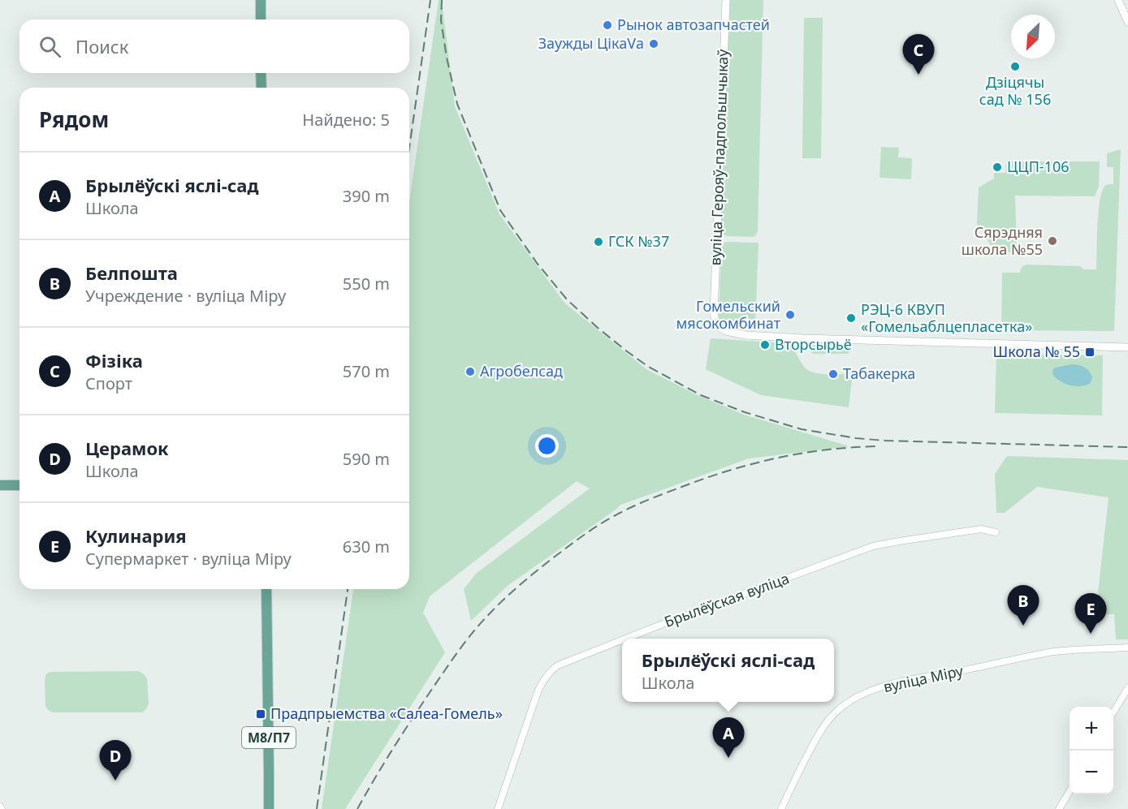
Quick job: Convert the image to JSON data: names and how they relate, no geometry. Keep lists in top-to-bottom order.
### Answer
{
  "streets": {
    "main road": ["М8/П7"],
    "street": ["вуліца Герояў-падпольшчыкаў", "Брылёўская вуліца", "вуліца Міру"]
  },
  "places": {
    "other": [
      "Рынок автозапчастей",
      "Заужды ЦікаVа",
      "Дзіцячы сад № 156",
      "ЦЦП-106",
      "Сярэдняя школа №55",
      "ГСК №37",
      "Гомельский мясокомбинат",
      "РЭЦ-6 КВУП «Гомельаблцепласетка»",
      "Вторсырьё",
      "Агробелсад",
      "Табакерка"
    ],
    "transit": ["Школа № 55", "Прадпрыемства «Салеа-Гомель»"]
  },
  "north": "bottom left",
  "page": {
    "search": "Поиск",
    "pins": [
      "C",
      "B",
      "E",
      "A",
      "D"
    ],
    "heading": ["Рядом", "Найдено: 5"],
    "list": [
      {
        "mark": "A",
        "name": "Брылёўскі яслі-сад",
        "note": "Школа",
        "value": "390 m"
      },
      {
        "mark": "B",
        "name": "Белпошта",
        "note": "Учреждение · вуліца Міру",
        "value": "550 m"
      },
      {
        "mark": "C",
        "name": "Фізіка",
        "note": "Спорт",
        "value": "570 m"
      },
      {
        "mark": "D",
        "name": "Церамок",
        "note": "Школа",
        "value": "590 m"
      },
      {
        "mark": "E",
        "name": "Кулинария",
        "note": "Супермаркет · вуліца Міру",
        "value": "630 m"
      }
    ],
    "popup": ["Брылёўскі яслі-сад", "Школа"],
    "map_buttons": ["+", "−"]
  }
}
